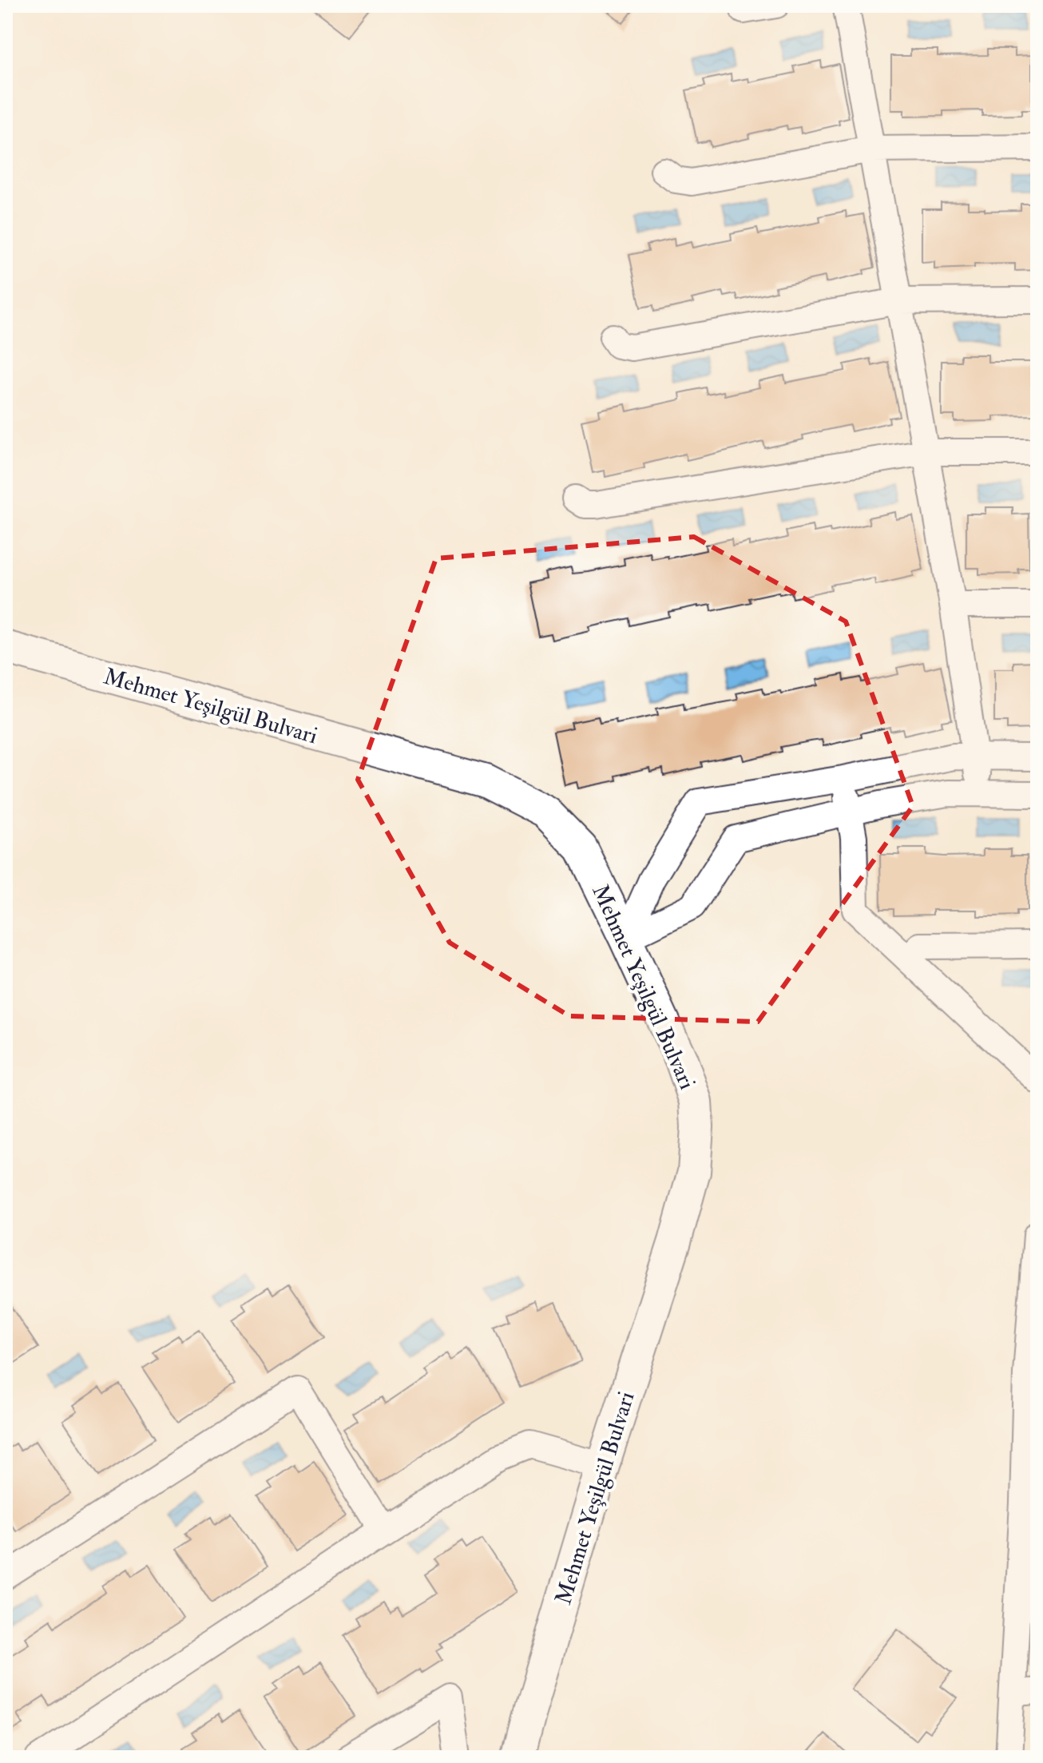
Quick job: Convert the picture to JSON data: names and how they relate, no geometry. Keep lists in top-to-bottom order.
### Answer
{
  "streets": {
    "main road": ["Mehmet Yeşilgül Bulvari"]
  }
}
